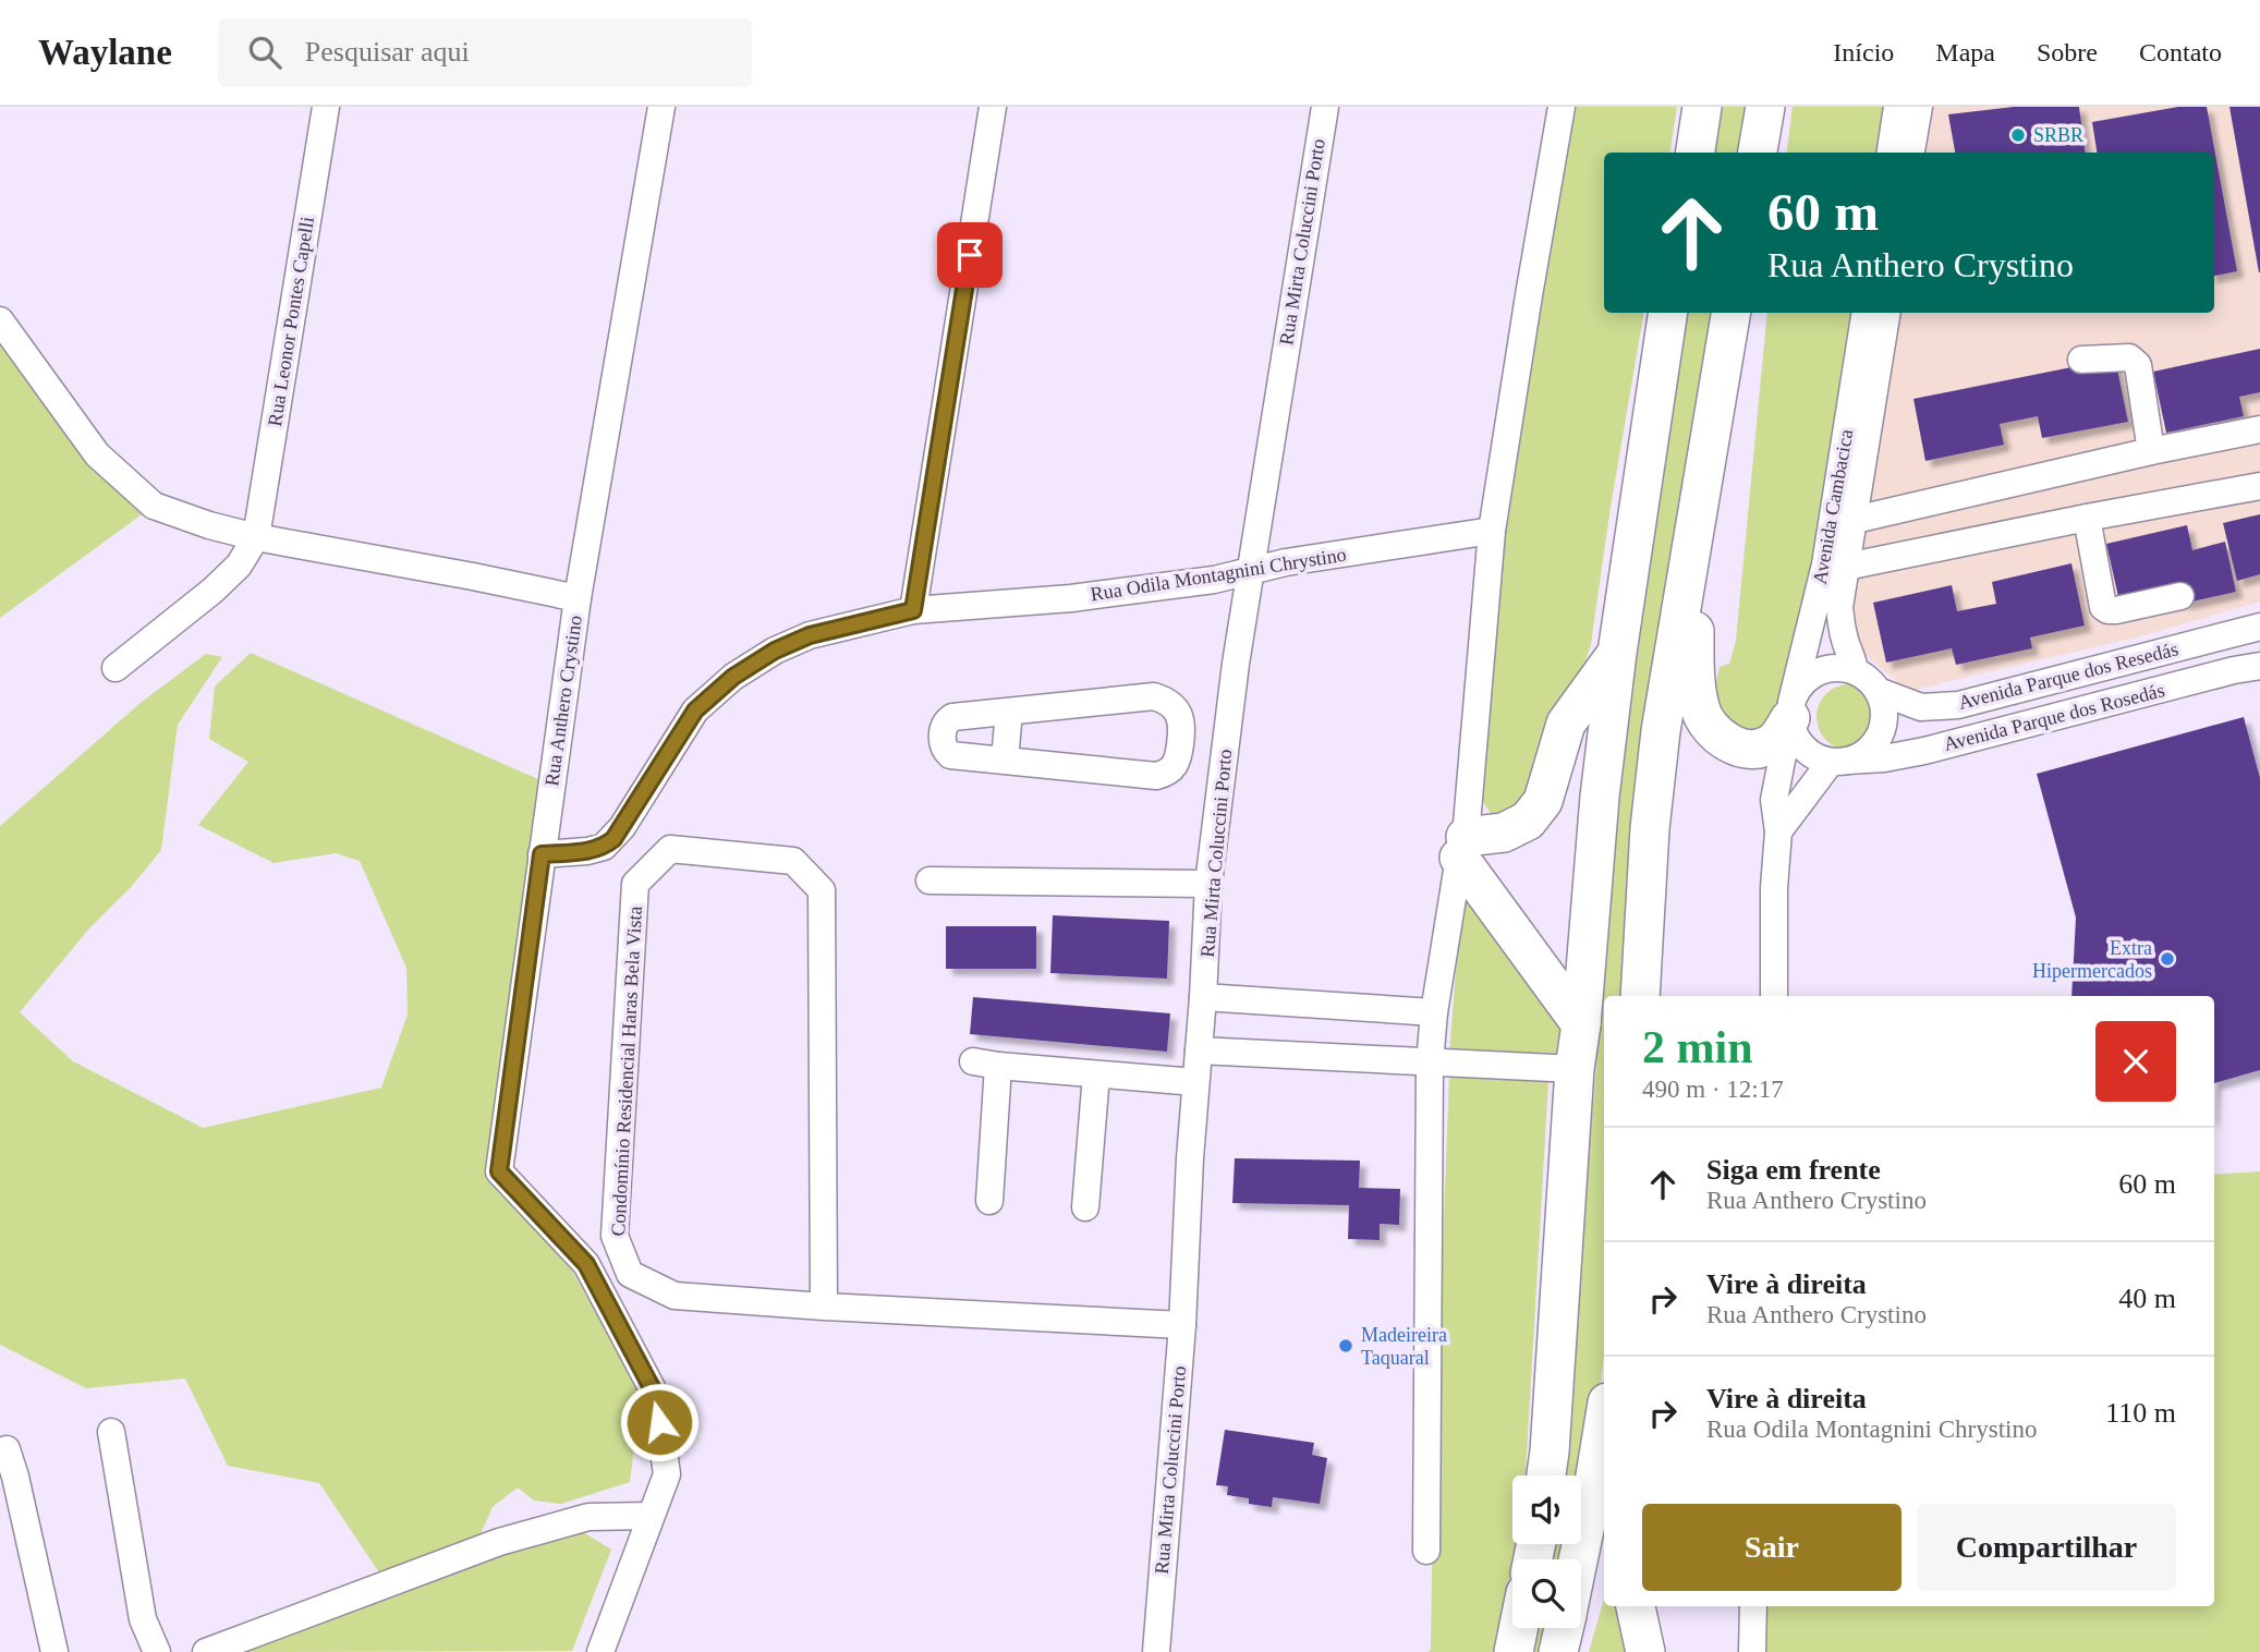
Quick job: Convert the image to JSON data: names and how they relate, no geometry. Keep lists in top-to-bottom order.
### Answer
{
  "streets": {
    "street": [
      "Rua Mirta Coluccini Porto",
      "Rua Leonor Pontes Capelli",
      "Avenida Cambacica",
      "Rua Odila Montagnini Chrystino",
      "Avenida Parque dos Resedás",
      "Rua Anthero Crystino",
      "Avenida Parque dos Rosedás",
      "Condomínio Residencial Haras Bela Vista"
    ]
  },
  "crossings": [
    ["Rua Mirta Coluccini Porto", "Rua Odila Montagnini Chrystino"],
    ["Rua Mirta Coluccini Porto", "Condomínio Residencial Haras Bela Vista"],
    ["Avenida Cambacica", "Avenida Parque dos Resedás"],
    ["Avenida Cambacica", "Avenida Parque dos Rosedás"],
    ["Rua Odila Montagnini Chrystino", "Rua Anthero Crystino"],
    ["Avenida Parque dos Resedás", "Avenida Parque dos Rosedás"]
  ],
  "places": ["SRBR", "Extra Hipermercados", "Madeireira Taquaral"],
  "page": {
    "header": "Waylane",
    "search": "Pesquisar aqui",
    "nav": [
      "Início",
      "Mapa",
      "Sobre",
      "Contato"
    ],
    "turn": ["60 m", "Rua Anthero Crystino"],
    "heading": ["2 min", "490 m · 12:17"],
    "list": [
      {
        "name": "Siga em frente",
        "note": "Rua Anthero Crystino",
        "value": "60 m"
      },
      {
        "name": "Vire à direita",
        "note": "Rua Anthero Crystino",
        "value": "40 m"
      },
      {
        "name": "Vire à direita",
        "note": "Rua Odila Montagnini Chrystino",
        "value": "110 m"
      }
    ],
    "buttons": ["Sair", "Compartilhar"]
  }
}
